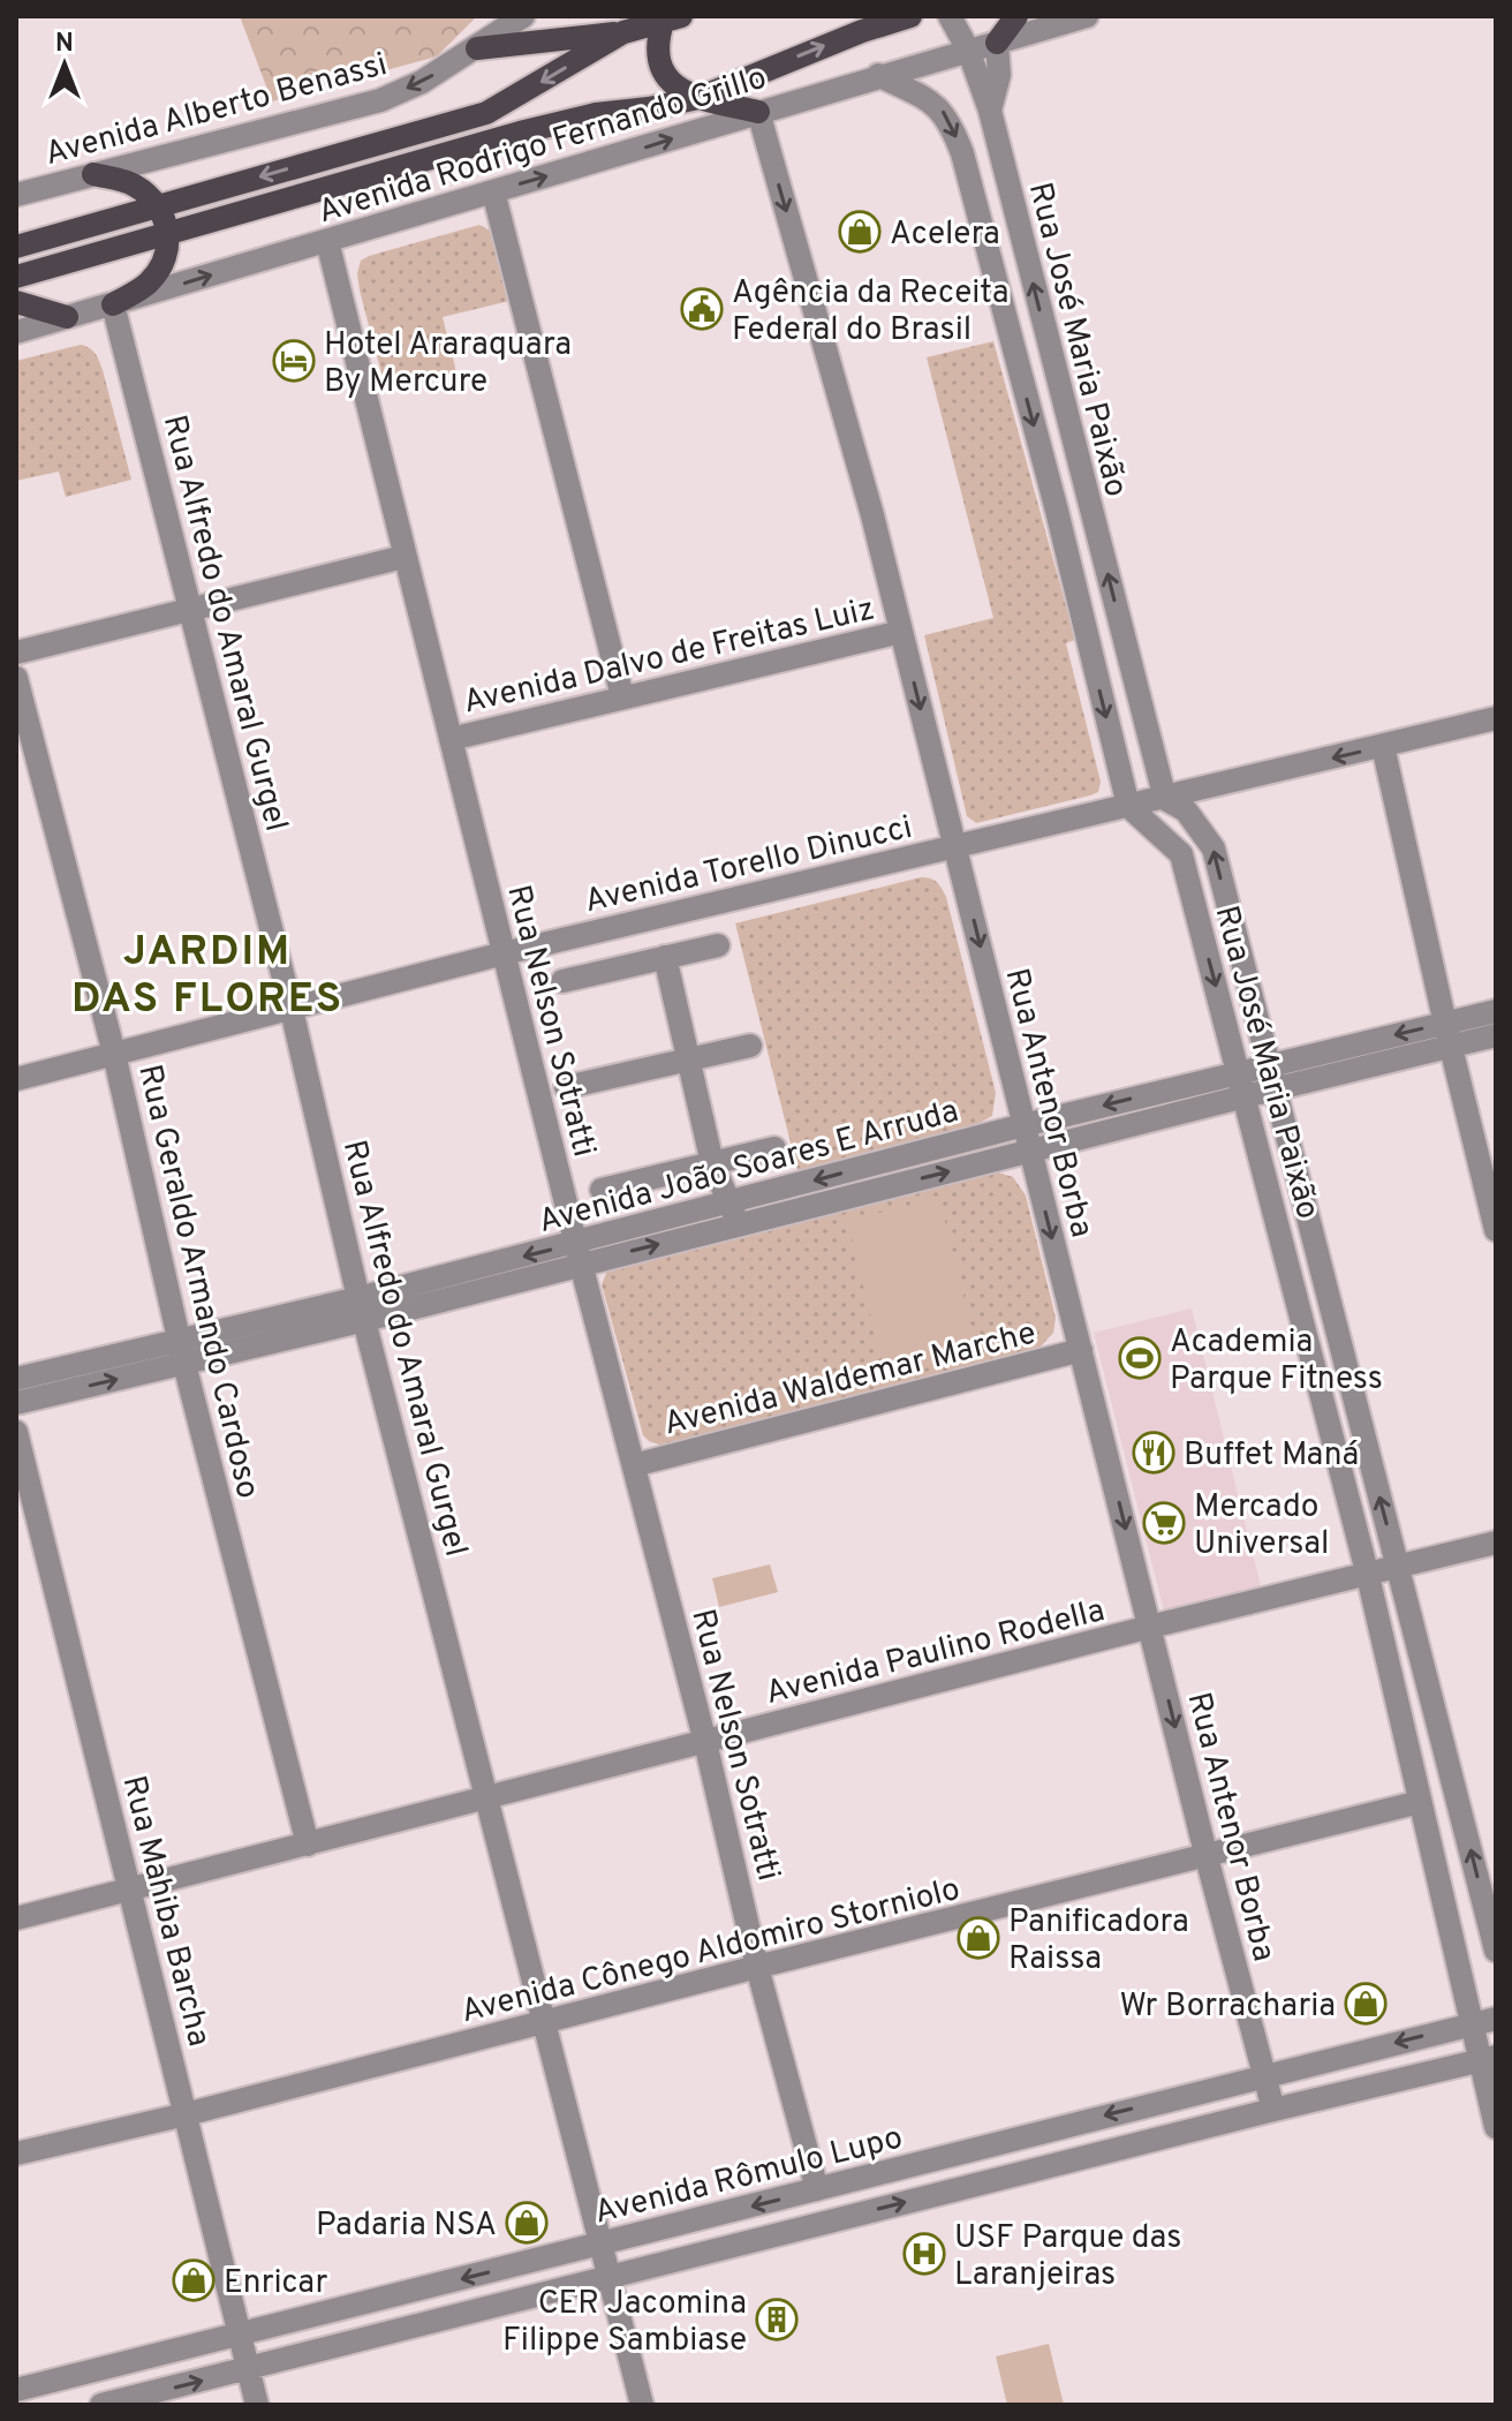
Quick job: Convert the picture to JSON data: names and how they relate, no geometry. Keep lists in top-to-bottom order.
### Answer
{
  "streets": {
    "street": [
      "Avenida Alberto Benassi",
      "Avenida Rodrigo Fernando Grillo",
      "Rua José Maria Paixão",
      "Rua Alfredo do Amaral Gurgel",
      "Avenida Dalvo de Freitas Luiz",
      "Avenida Torello Dinucci",
      "Rua Nelson Sotratti",
      "Rua Antenor Borba",
      "Avenida João Soares E Arruda",
      "Rua Geraldo Armando Cardoso",
      "Avenida Waldemar Marche",
      "Avenida Paulino Rodella",
      "Rua Mahiba Barcha",
      "Avenida Cônego Aldomiro Storniolo",
      "Avenida Rômulo Lupo"
    ]
  },
  "crossings": [
    ["Avenida Rodrigo Fernando Grillo", "Rua José Maria Paixão"],
    ["Avenida Rodrigo Fernando Grillo", "Rua Alfredo do Amaral Gurgel"],
    ["Avenida Rodrigo Fernando Grillo", "Rua Nelson Sotratti"],
    ["Avenida Rodrigo Fernando Grillo", "Rua Antenor Borba"],
    ["Rua José Maria Paixão", "Avenida Torello Dinucci"],
    ["Rua José Maria Paixão", "Avenida João Soares E Arruda"],
    ["Rua José Maria Paixão", "Avenida Paulino Rodella"],
    ["Rua José Maria Paixão", "Avenida Cônego Aldomiro Storniolo"],
    ["Rua José Maria Paixão", "Avenida Rômulo Lupo"],
    ["Rua Alfredo do Amaral Gurgel", "Avenida Torello Dinucci"],
    ["Rua Alfredo do Amaral Gurgel", "Avenida João Soares E Arruda"],
    ["Rua Alfredo do Amaral Gurgel", "Avenida Paulino Rodella"],
    ["Rua Alfredo do Amaral Gurgel", "Avenida Cônego Aldomiro Storniolo"],
    ["Rua Alfredo do Amaral Gurgel", "Avenida Rômulo Lupo"],
    ["Avenida Dalvo de Freitas Luiz", "Rua Nelson Sotratti"],
    ["Avenida Dalvo de Freitas Luiz", "Rua Antenor Borba"],
    ["Avenida Torello Dinucci", "Rua Nelson Sotratti"],
    ["Avenida Torello Dinucci", "Rua Antenor Borba"],
    ["Avenida Torello Dinucci", "Rua Geraldo Armando Cardoso"],
    ["Rua Nelson Sotratti", "Avenida João Soares E Arruda"],
    ["Rua Nelson Sotratti", "Avenida Waldemar Marche"],
    ["Rua Nelson Sotratti", "Avenida Paulino Rodella"],
    ["Rua Nelson Sotratti", "Avenida Cônego Aldomiro Storniolo"],
    ["Rua Nelson Sotratti", "Avenida Rômulo Lupo"],
    ["Rua Antenor Borba", "Avenida João Soares E Arruda"],
    ["Rua Antenor Borba", "Avenida Waldemar Marche"],
    ["Rua Antenor Borba", "Avenida Paulino Rodella"],
    ["Rua Antenor Borba", "Avenida Cônego Aldomiro Storniolo"],
    ["Rua Antenor Borba", "Avenida Rômulo Lupo"],
    ["Avenida João Soares E Arruda", "Rua Geraldo Armando Cardoso"],
    ["Rua Geraldo Armando Cardoso", "Avenida Paulino Rodella"],
    ["Avenida Paulino Rodella", "Rua Mahiba Barcha"],
    ["Rua Mahiba Barcha", "Avenida Cônego Aldomiro Storniolo"],
    ["Rua Mahiba Barcha", "Avenida Rômulo Lupo"]
  ],
  "one_way": ["Avenida Alberto Benassi", "Avenida Rodrigo Fernando Grillo", "Rua Antenor Borba"],
  "districts": ["JARDIM DAS FLORES"],
  "places": {
    "shop": [
      "Acelera",
      "Panificadora Raissa",
      "Wr Borracharia",
      "Padaria NSA",
      "Enricar"
    ],
    "public building": ["Agência da Receita Federal do Brasil"],
    "hotel": ["Hotel Araraquara By Mercure"],
    "sports": ["Academia Parque Fitness"],
    "restaurant": ["Buffet Maná"],
    "supermarket": ["Mercado Universal"],
    "hospital": ["USF Parque das Laranjeiras"],
    "building": ["CER Jacomina Filippe Sambiase"]
  },
  "north": "top"
}
